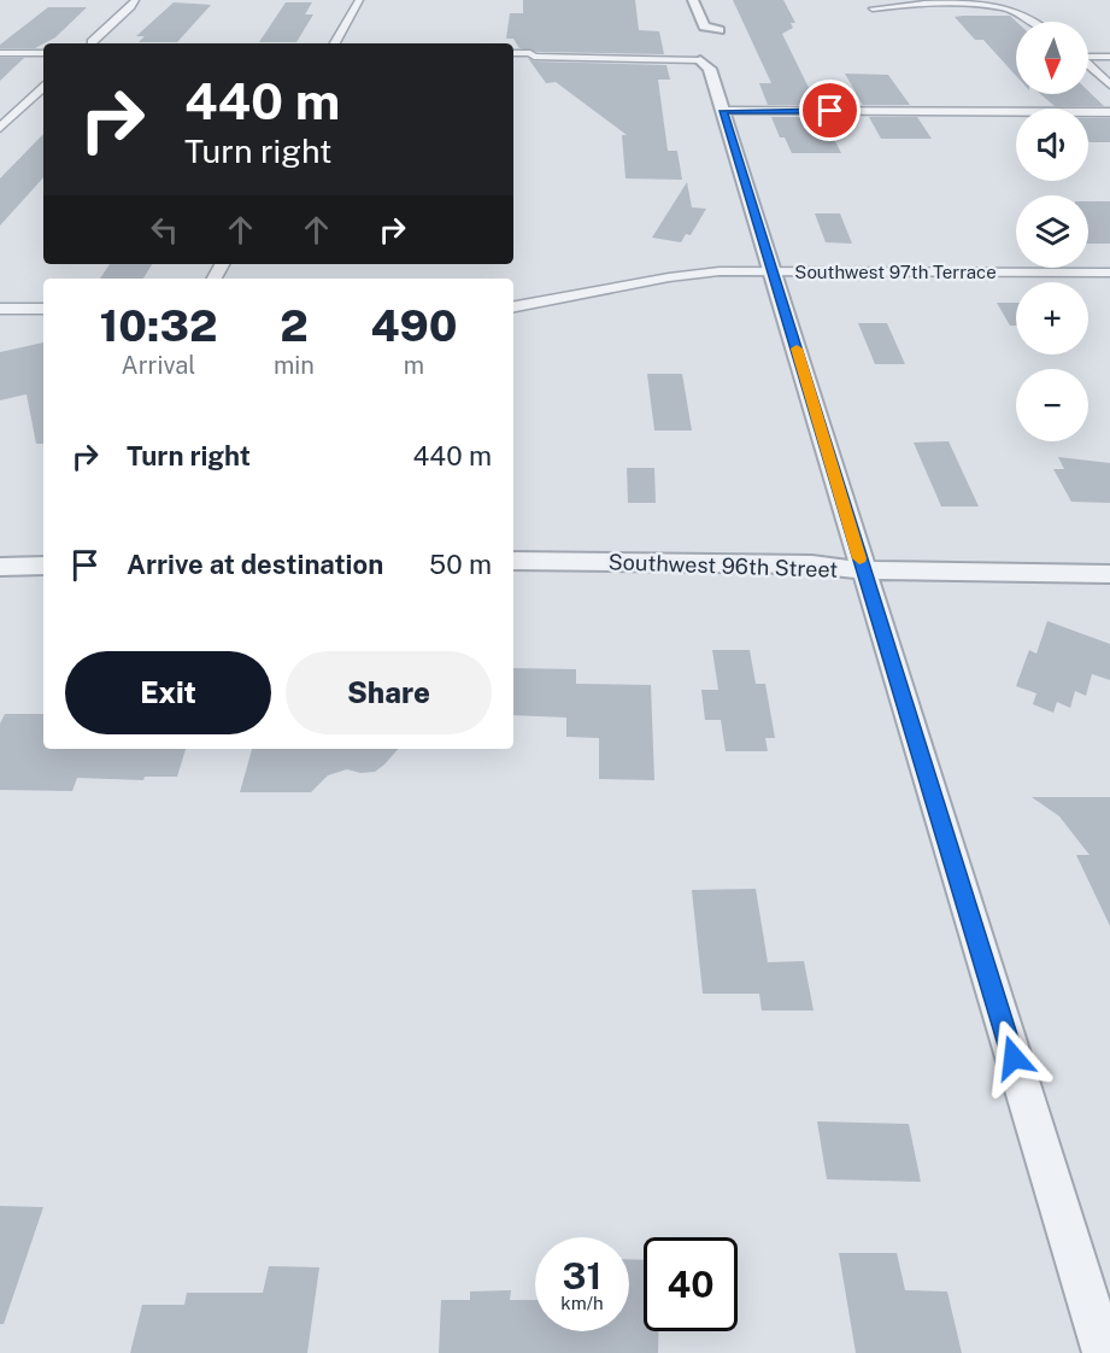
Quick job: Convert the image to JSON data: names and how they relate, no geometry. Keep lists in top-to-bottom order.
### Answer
{
  "streets": {
    "street": ["Southwest 97th Terrace", "Southwest 96th Street"]
  },
  "north": "bottom",
  "page": {
    "map_buttons": ["+", "−"],
    "turn": ["440 m", "Turn right"],
    "eta": [
      "10:32",
      "Arrival",
      "2",
      "min",
      "490",
      "m"
    ],
    "list": [
      {
        "name": "Turn right",
        "value": "440 m"
      },
      {
        "name": "Arrive at destination",
        "value": "50 m"
      }
    ],
    "buttons": ["Exit", "Share"],
    "speed": "31 km/h",
    "limit": "40"
  }
}
